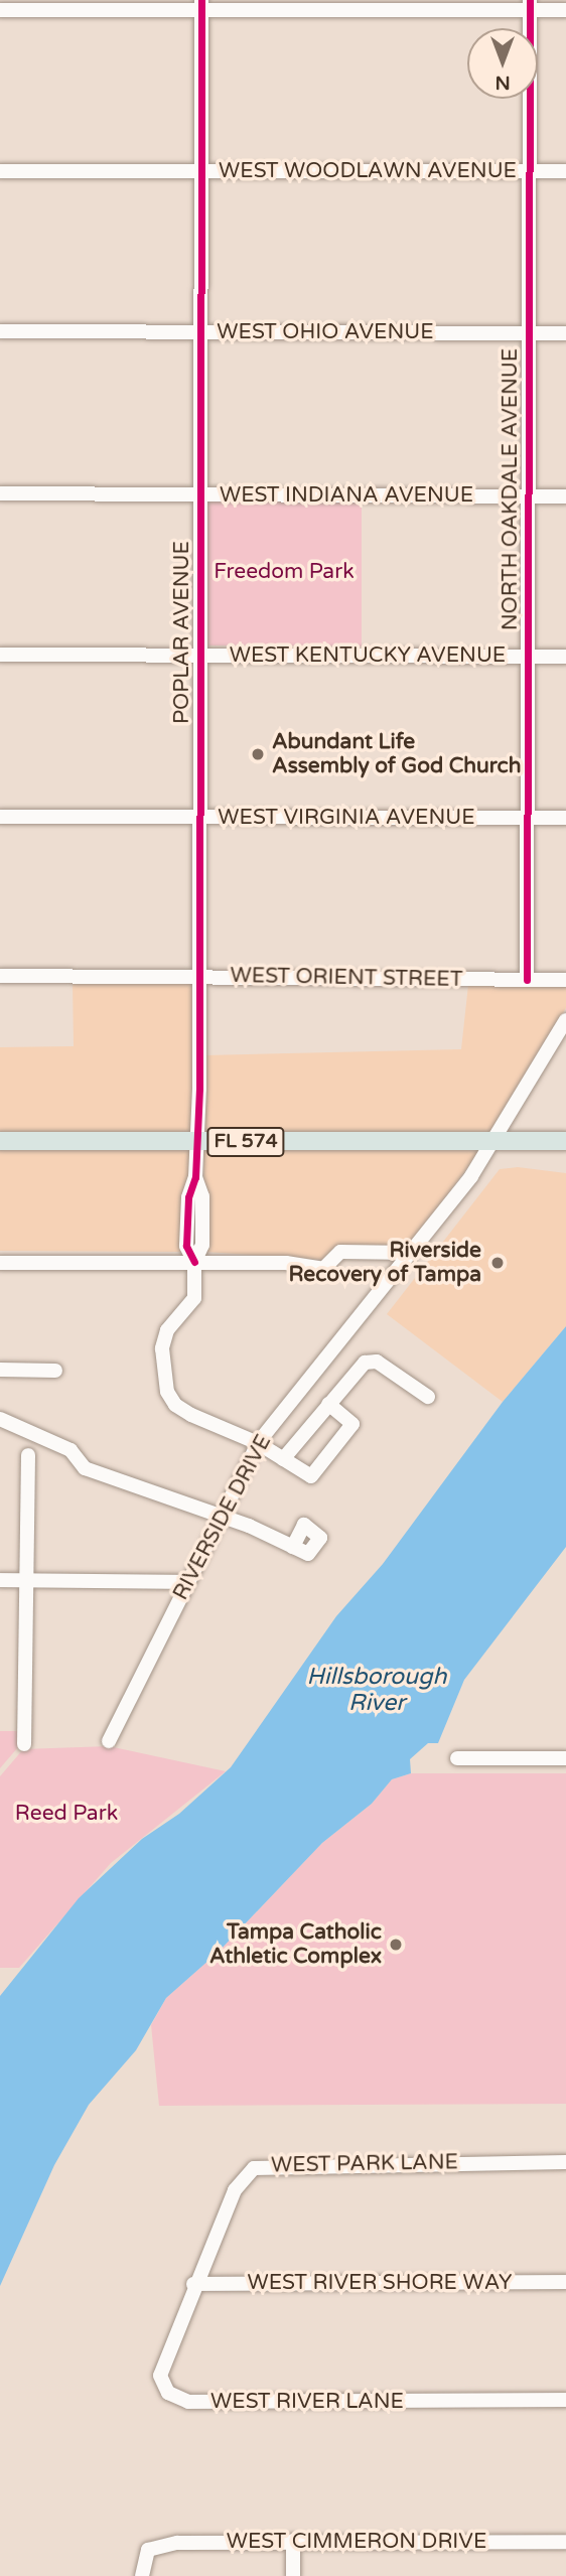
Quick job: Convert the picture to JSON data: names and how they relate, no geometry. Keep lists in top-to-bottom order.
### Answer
{
  "streets": {
    "main road": ["FL 574"],
    "street": [
      "WEST WOODLAWN AVENUE",
      "WEST OHIO AVENUE",
      "NORTH OAKDALE AVENUE",
      "WEST INDIANA AVENUE",
      "POPLAR AVENUE",
      "WEST KENTUCKY AVENUE",
      "WEST VIRGINIA AVENUE",
      "WEST ORIENT STREET",
      "RIVERSIDE DRIVE",
      "WEST PARK LANE",
      "WEST RIVER SHORE WAY",
      "WEST RIVER LANE",
      "WEST CIMMERON DRIVE"
    ]
  },
  "crossings": [
    ["WEST WOODLAWN AVENUE", "NORTH OAKDALE AVENUE"],
    ["WEST WOODLAWN AVENUE", "POPLAR AVENUE"],
    ["WEST OHIO AVENUE", "NORTH OAKDALE AVENUE"],
    ["WEST OHIO AVENUE", "POPLAR AVENUE"],
    ["NORTH OAKDALE AVENUE", "WEST INDIANA AVENUE"],
    ["NORTH OAKDALE AVENUE", "WEST KENTUCKY AVENUE"],
    ["NORTH OAKDALE AVENUE", "WEST VIRGINIA AVENUE"],
    ["NORTH OAKDALE AVENUE", "WEST ORIENT STREET"],
    ["WEST INDIANA AVENUE", "POPLAR AVENUE"],
    ["POPLAR AVENUE", "WEST KENTUCKY AVENUE"],
    ["POPLAR AVENUE", "WEST VIRGINIA AVENUE"],
    ["POPLAR AVENUE", "WEST ORIENT STREET"],
    ["POPLAR AVENUE", "FL 574"],
    ["POPLAR AVENUE", "RIVERSIDE DRIVE"],
    ["FL 574", "RIVERSIDE DRIVE"],
    ["WEST PARK LANE", "WEST RIVER SHORE WAY"],
    ["WEST PARK LANE", "WEST RIVER LANE"],
    ["WEST RIVER SHORE WAY", "WEST RIVER LANE"]
  ],
  "water": ["Hillsborough River"],
  "parks": ["Freedom Park", "Reed Park"],
  "places": ["Abundant Life Assembly of God Church", "Riverside Recovery of Tampa", "Tampa Catholic Athletic Complex"],
  "north": "bottom"
}
